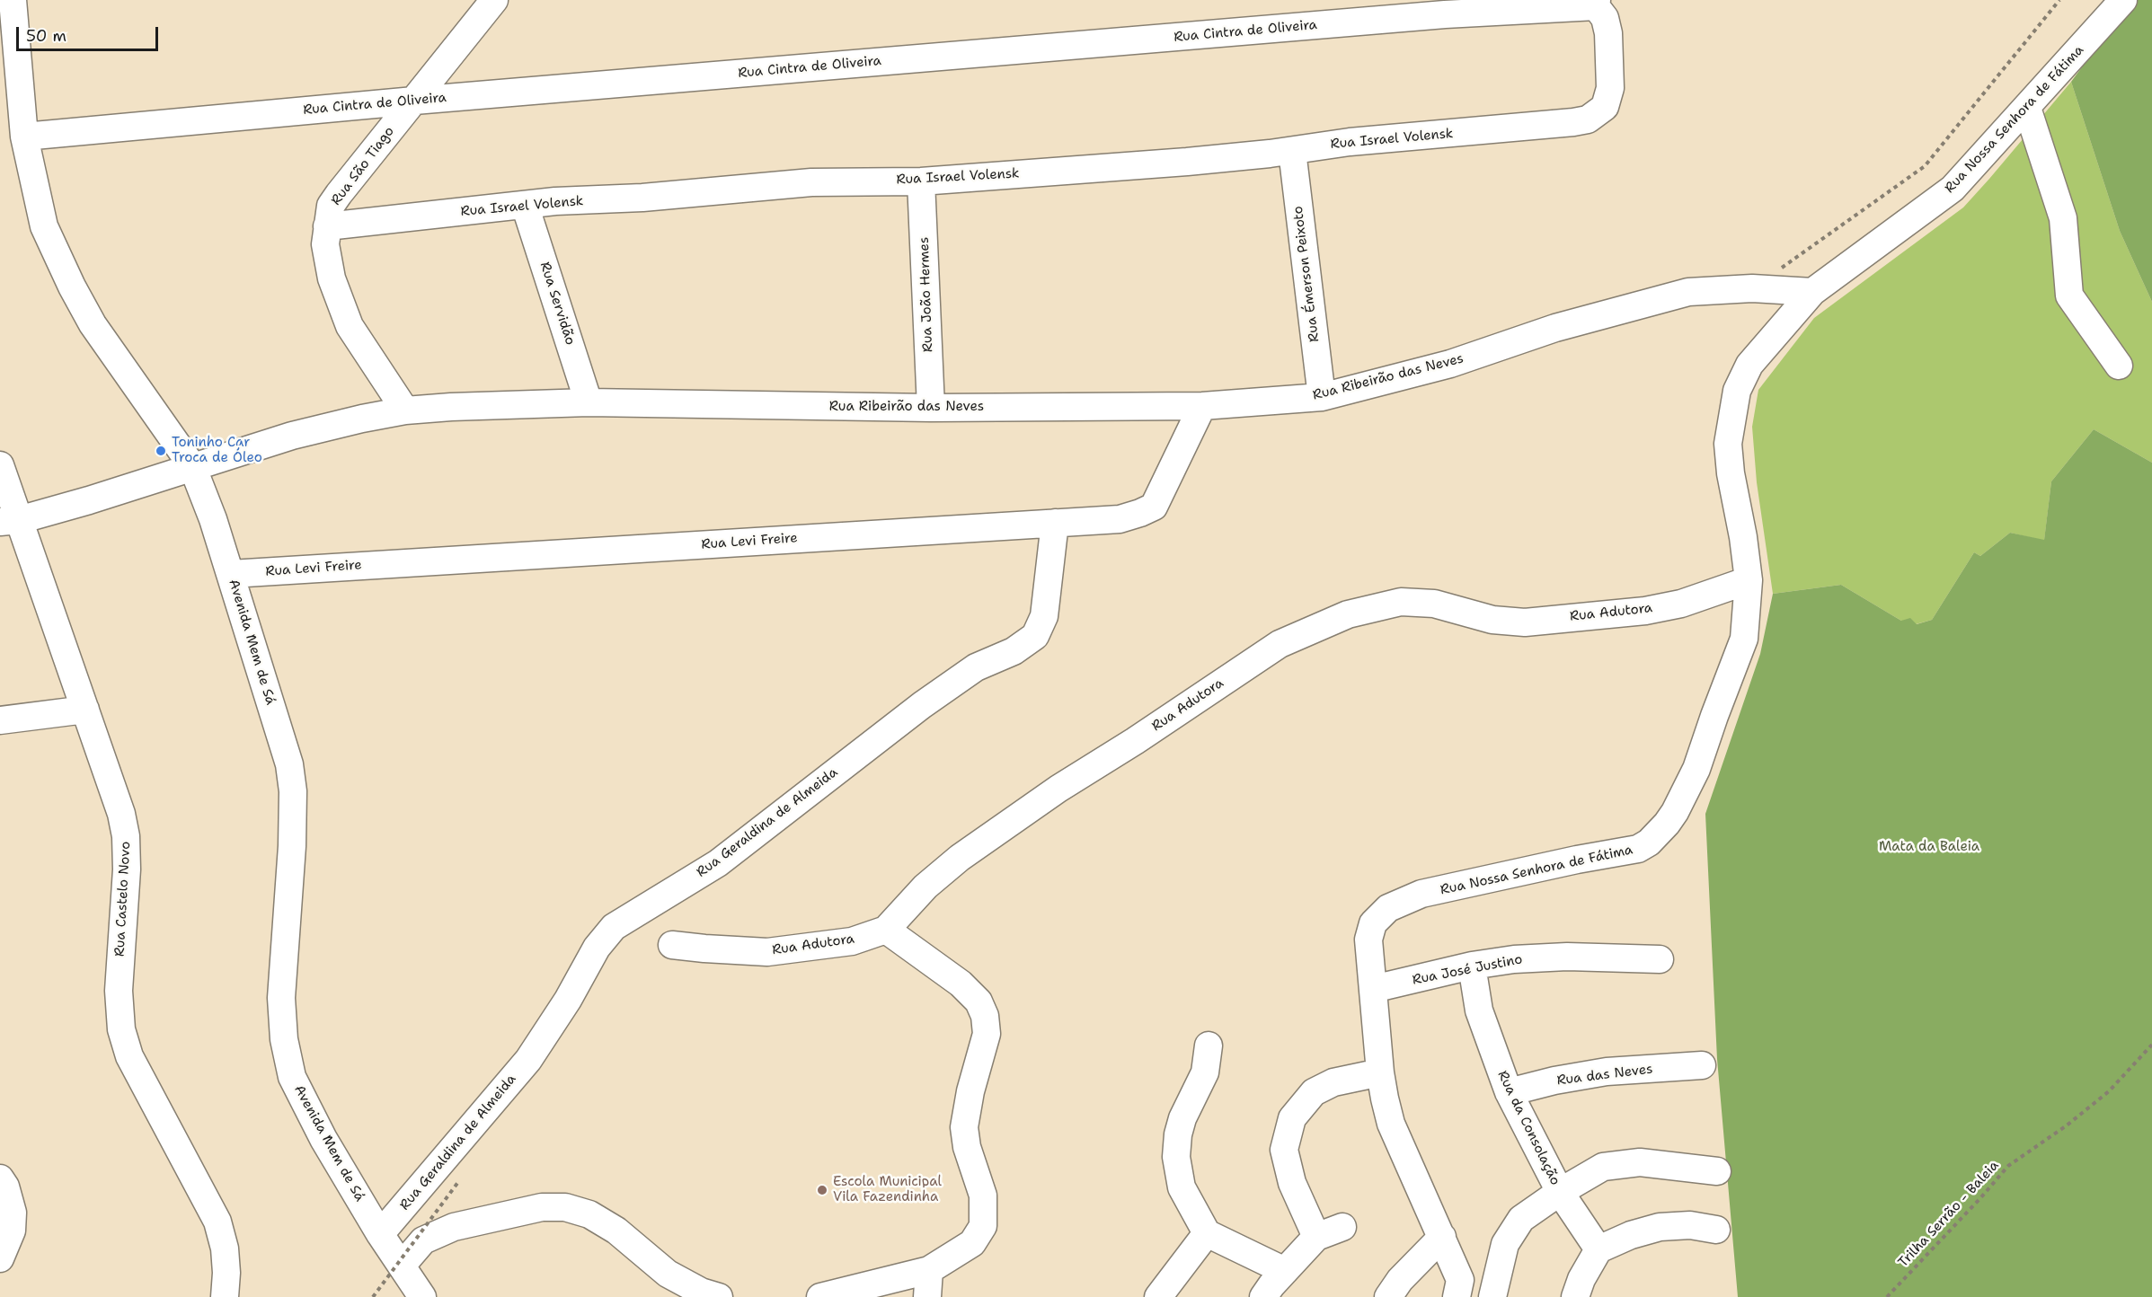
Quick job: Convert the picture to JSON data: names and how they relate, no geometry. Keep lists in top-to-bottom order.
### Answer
{
  "streets": {
    "street": [
      "Rua Cintra de Oliveira",
      "Rua Nossa Senhora de Fátima",
      "Rua Israel Volensk",
      "Rua São Tiago",
      "Rua Émerson Peixoto",
      "Rua João Hermes",
      "Rua Servidão",
      "Rua Ribeirão das Neves",
      "Rua Levi Freire",
      "Rua Adutora",
      "Avenida Mem de Sá",
      "Rua Geraldina de Almeida",
      "Rua Castelo Novo",
      "Rua José Justino",
      "Rua das Neves",
      "Rua da Consolação"
    ],
    "path": ["Trilha Serrão - Baleia"]
  },
  "crossings": [
    ["Rua Cintra de Oliveira", "Rua Israel Volensk"],
    ["Rua Cintra de Oliveira", "Rua São Tiago"],
    ["Rua Cintra de Oliveira", "Avenida Mem de Sá"],
    ["Rua Nossa Senhora de Fátima", "Rua Ribeirão das Neves"],
    ["Rua Nossa Senhora de Fátima", "Rua Adutora"],
    ["Rua Nossa Senhora de Fátima", "Rua José Justino"],
    ["Rua Israel Volensk", "Rua São Tiago"],
    ["Rua Israel Volensk", "Rua Émerson Peixoto"],
    ["Rua Israel Volensk", "Rua João Hermes"],
    ["Rua Israel Volensk", "Rua Servidão"],
    ["Rua São Tiago", "Rua Ribeirão das Neves"],
    ["Rua Émerson Peixoto", "Rua Ribeirão das Neves"],
    ["Rua João Hermes", "Rua Ribeirão das Neves"],
    ["Rua Servidão", "Rua Ribeirão das Neves"],
    ["Rua Ribeirão das Neves", "Rua Levi Freire"],
    ["Rua Ribeirão das Neves", "Avenida Mem de Sá"],
    ["Rua Ribeirão das Neves", "Rua Castelo Novo"],
    ["Rua Levi Freire", "Avenida Mem de Sá"],
    ["Rua Levi Freire", "Rua Geraldina de Almeida"],
    ["Avenida Mem de Sá", "Rua Geraldina de Almeida"],
    ["Rua José Justino", "Rua da Consolação"],
    ["Rua das Neves", "Rua da Consolação"]
  ],
  "parks": ["Mata da Baleia"],
  "places": ["Toninho Car Troca de Óleo", "Escola Municipal Vila Fazendinha"],
  "scale_bar": "50 m"
}
